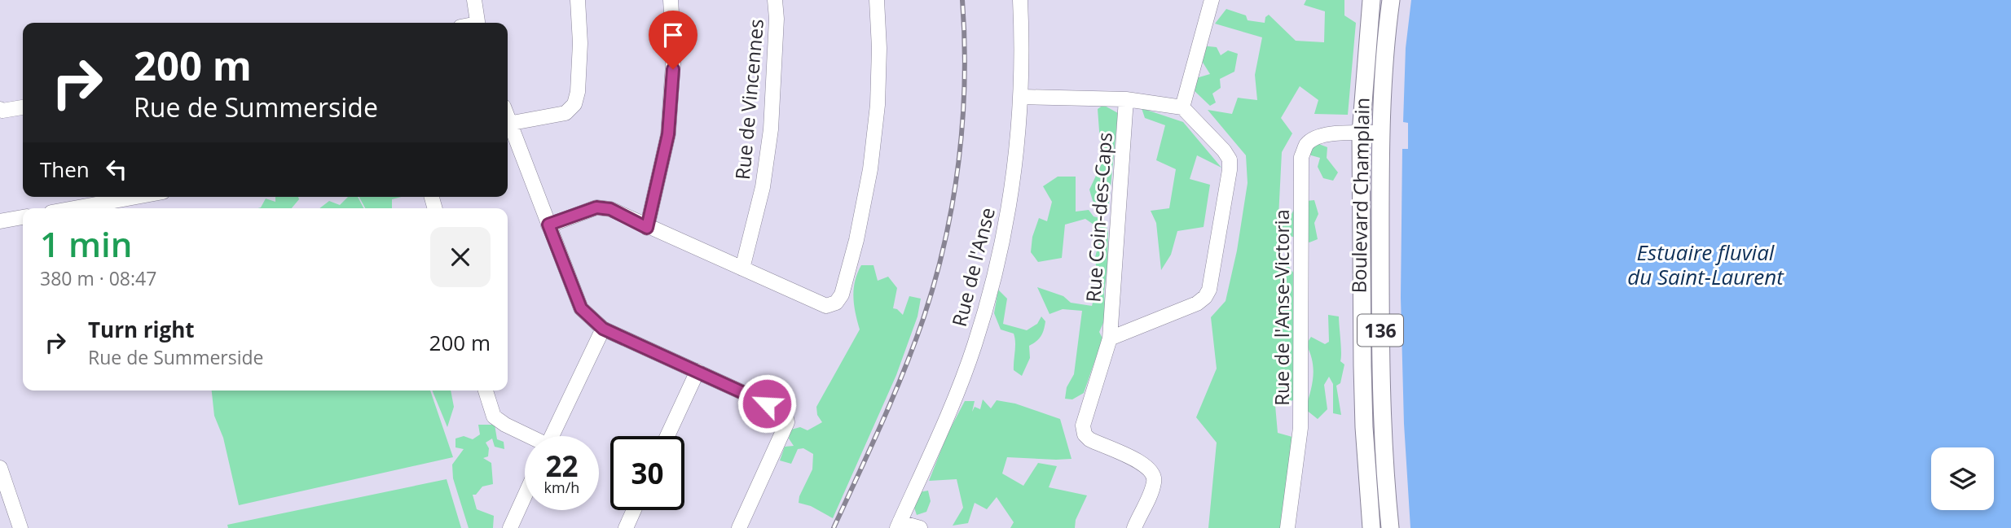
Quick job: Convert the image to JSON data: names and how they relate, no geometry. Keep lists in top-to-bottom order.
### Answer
{
  "streets": {
    "main road": ["Boulevard Champlain", "136"],
    "street": [
      "Rue de Vincennes",
      "Rue Coin-des-Caps",
      "Rue de l'Anse",
      "Rue de l'Anse-Victoria"
    ]
  },
  "crossings": [
    ["Boulevard Champlain", "Rue de l'Anse-Victoria"]
  ],
  "water": ["Estuaire fluvial du Saint-Laurent"],
  "page": {
    "turn": ["200 m", "Rue de Summerside"],
    "then": "Then",
    "heading": ["1 min", "380 m · 08:47"],
    "list": [
      {
        "name": "Turn right",
        "note": "Rue de Summerside",
        "value": "200 m"
      }
    ],
    "speed": "22 km/h",
    "limit": "30"
  }
}
